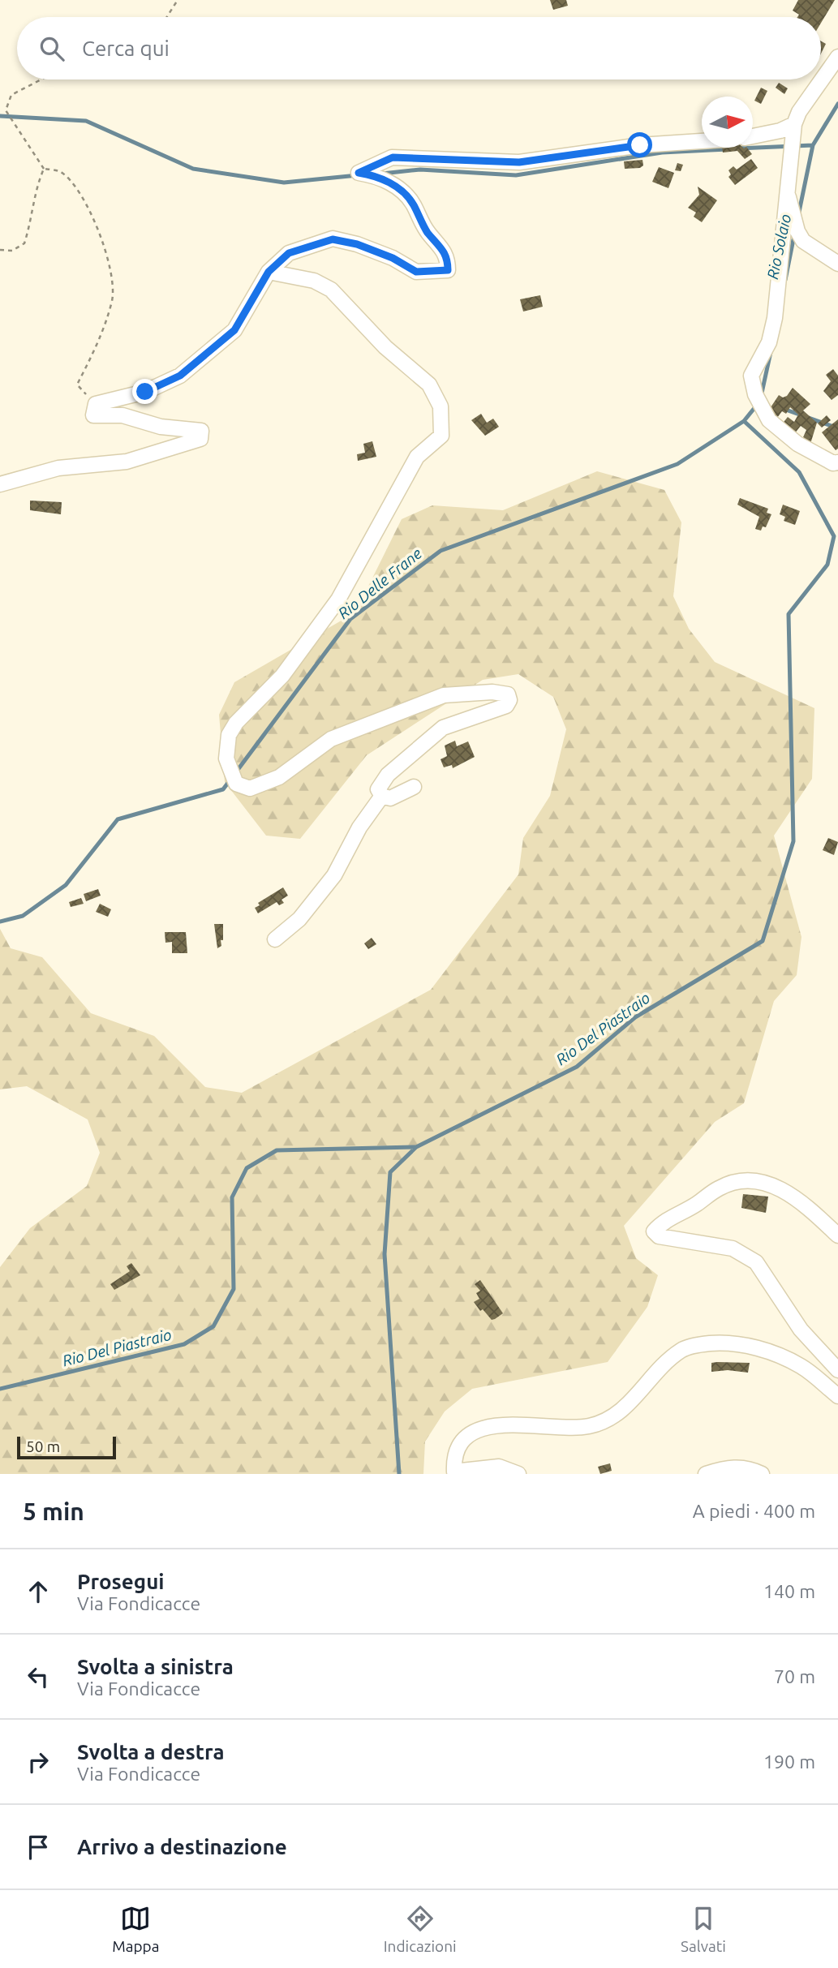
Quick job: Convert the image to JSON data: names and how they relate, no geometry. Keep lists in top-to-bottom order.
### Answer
{
  "water": ["Rio Solaio", "Rio Delle Frane", "Rio Del Piastraio"],
  "scale_bar": "50 m",
  "north": "right",
  "page": {
    "search": "Cerca qui",
    "scale": "50 m",
    "heading": ["5 min", "A piedi · 400 m"],
    "list": [
      ["Prosegui", "Via Fondicacce", "140 m"],
      ["Svolta a sinistra", "Via Fondicacce", "70 m"],
      ["Svolta a destra", "Via Fondicacce", "190 m"],
      "Arrivo a destinazione"
    ],
    "nav": ["Mappa", "Indicazioni", "Salvati"]
  }
}
